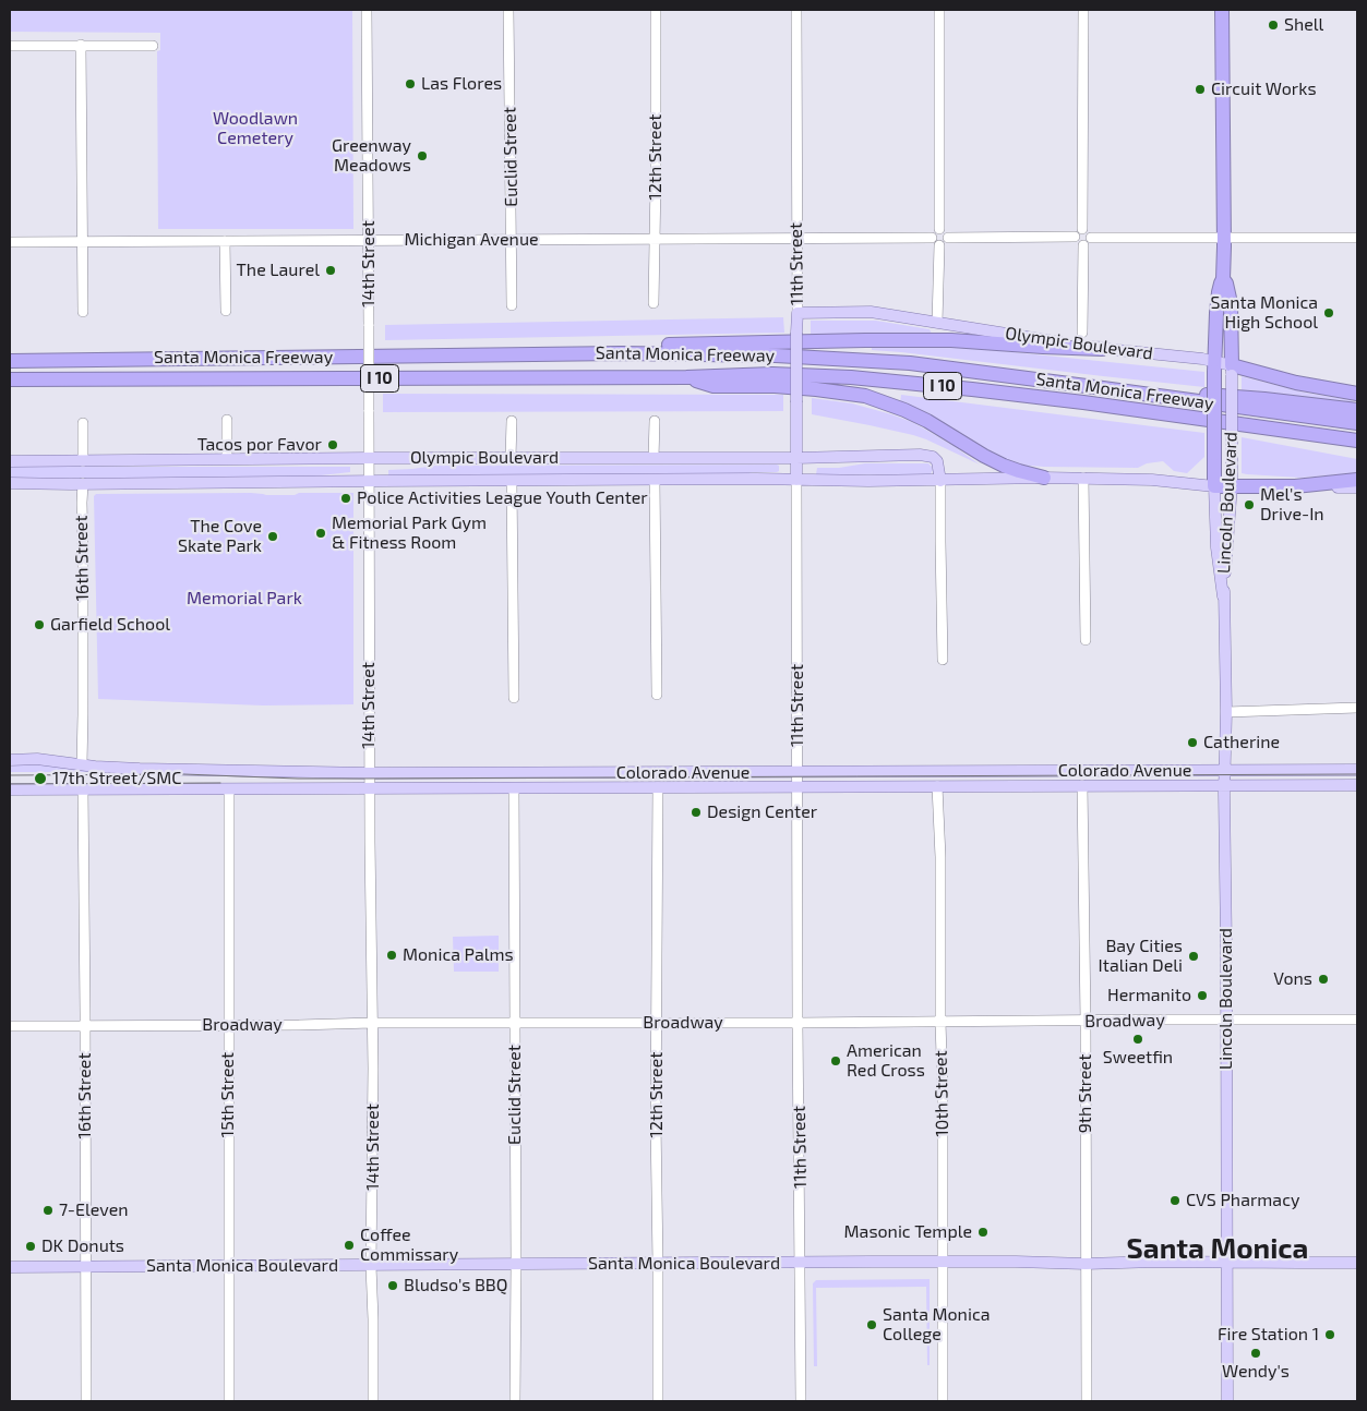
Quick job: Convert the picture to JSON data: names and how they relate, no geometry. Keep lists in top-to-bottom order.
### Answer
{
  "streets": {
    "highway": [
      "Olympic Boulevard",
      "Santa Monica Freeway",
      "I 10",
      "Lincoln Boulevard"
    ],
    "main road": ["11th Street", "Colorado Avenue", "Santa Monica Boulevard"],
    "street": [
      "Euclid Street",
      "12th Street",
      "Michigan Avenue",
      "14th Street",
      "16th Street",
      "Broadway",
      "10th Street",
      "9th Street",
      "15th Street"
    ]
  },
  "crossings": [
    ["Euclid Street", "Michigan Avenue"],
    ["Euclid Street", "Colorado Avenue"],
    ["Euclid Street", "Broadway"],
    ["Euclid Street", "Santa Monica Boulevard"],
    ["12th Street", "Michigan Avenue"],
    ["12th Street", "Colorado Avenue"],
    ["12th Street", "Broadway"],
    ["12th Street", "Santa Monica Boulevard"],
    ["Michigan Avenue", "14th Street"],
    ["Michigan Avenue", "11th Street"],
    ["14th Street", "Olympic Boulevard"],
    ["14th Street", "Colorado Avenue"],
    ["14th Street", "Broadway"],
    ["14th Street", "Santa Monica Boulevard"],
    ["11th Street", "Olympic Boulevard"],
    ["11th Street", "Colorado Avenue"],
    ["11th Street", "Broadway"],
    ["11th Street", "Santa Monica Boulevard"],
    ["Olympic Boulevard", "Lincoln Boulevard"],
    ["Olympic Boulevard", "16th Street"],
    ["Lincoln Boulevard", "Colorado Avenue"],
    ["Lincoln Boulevard", "Broadway"],
    ["Lincoln Boulevard", "Santa Monica Boulevard"],
    ["16th Street", "Colorado Avenue"],
    ["16th Street", "Broadway"],
    ["16th Street", "Santa Monica Boulevard"],
    ["Colorado Avenue", "10th Street"],
    ["Colorado Avenue", "9th Street"],
    ["Colorado Avenue", "15th Street"],
    ["Broadway", "10th Street"],
    ["Broadway", "9th Street"],
    ["Broadway", "15th Street"],
    ["10th Street", "Santa Monica Boulevard"],
    ["9th Street", "Santa Monica Boulevard"],
    ["15th Street", "Santa Monica Boulevard"]
  ],
  "districts": ["Santa Monica"],
  "parks": ["Woodlawn Cemetery", "Memorial Park"],
  "places": [
    "Shell",
    "Las Flores",
    "Circuit Works",
    "Greenway Meadows",
    "The Laurel",
    "Santa Monica High School",
    "Tacos por Favor",
    "Police Activities League Youth Center",
    "Mel's Drive-In",
    "Memorial Park Gym & Fitness Room",
    "The Cove Skate Park",
    "Garfield School",
    "Catherine",
    "17th Street/SMC",
    "Design Center",
    "Monica Palms",
    "Bay Cities Italian Deli",
    "Vons",
    "Hermanito",
    "Sweetfin",
    "American Red Cross",
    "CVS Pharmacy",
    "7-Eleven",
    "Masonic Temple",
    "Coffee Commissary",
    "DK Donuts",
    "Bludso's BBQ",
    "Santa Monica College",
    "Fire Station 1",
    "Wendy's"
  ]
}
